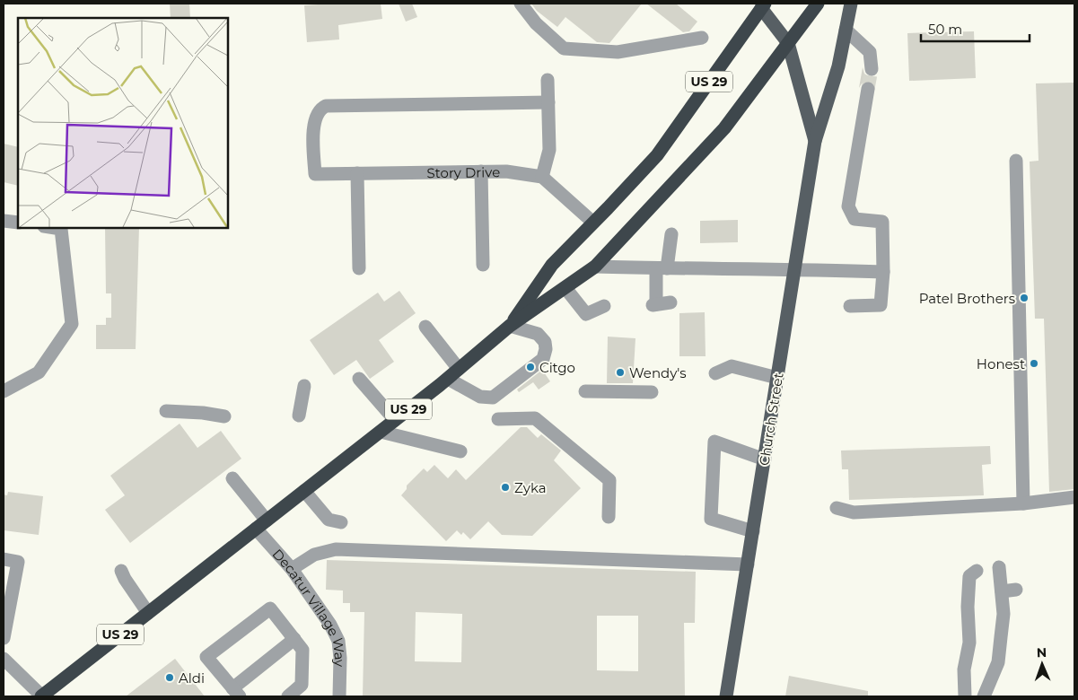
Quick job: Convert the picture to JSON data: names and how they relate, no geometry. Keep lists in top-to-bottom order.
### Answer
{
  "streets": {
    "highway": ["US 29"],
    "main road": ["Church Street"],
    "street": ["Story Drive", "Decatur Village Way"]
  },
  "crossings": [
    ["US 29", "Church Street"],
    ["US 29", "Decatur Village Way"]
  ],
  "places": [
    "Patel Brothers",
    "Honest",
    "Citgo",
    "Wendy's",
    "Zyka",
    "Aldi"
  ],
  "scale_bar": "50 m",
  "north": "top"
}
